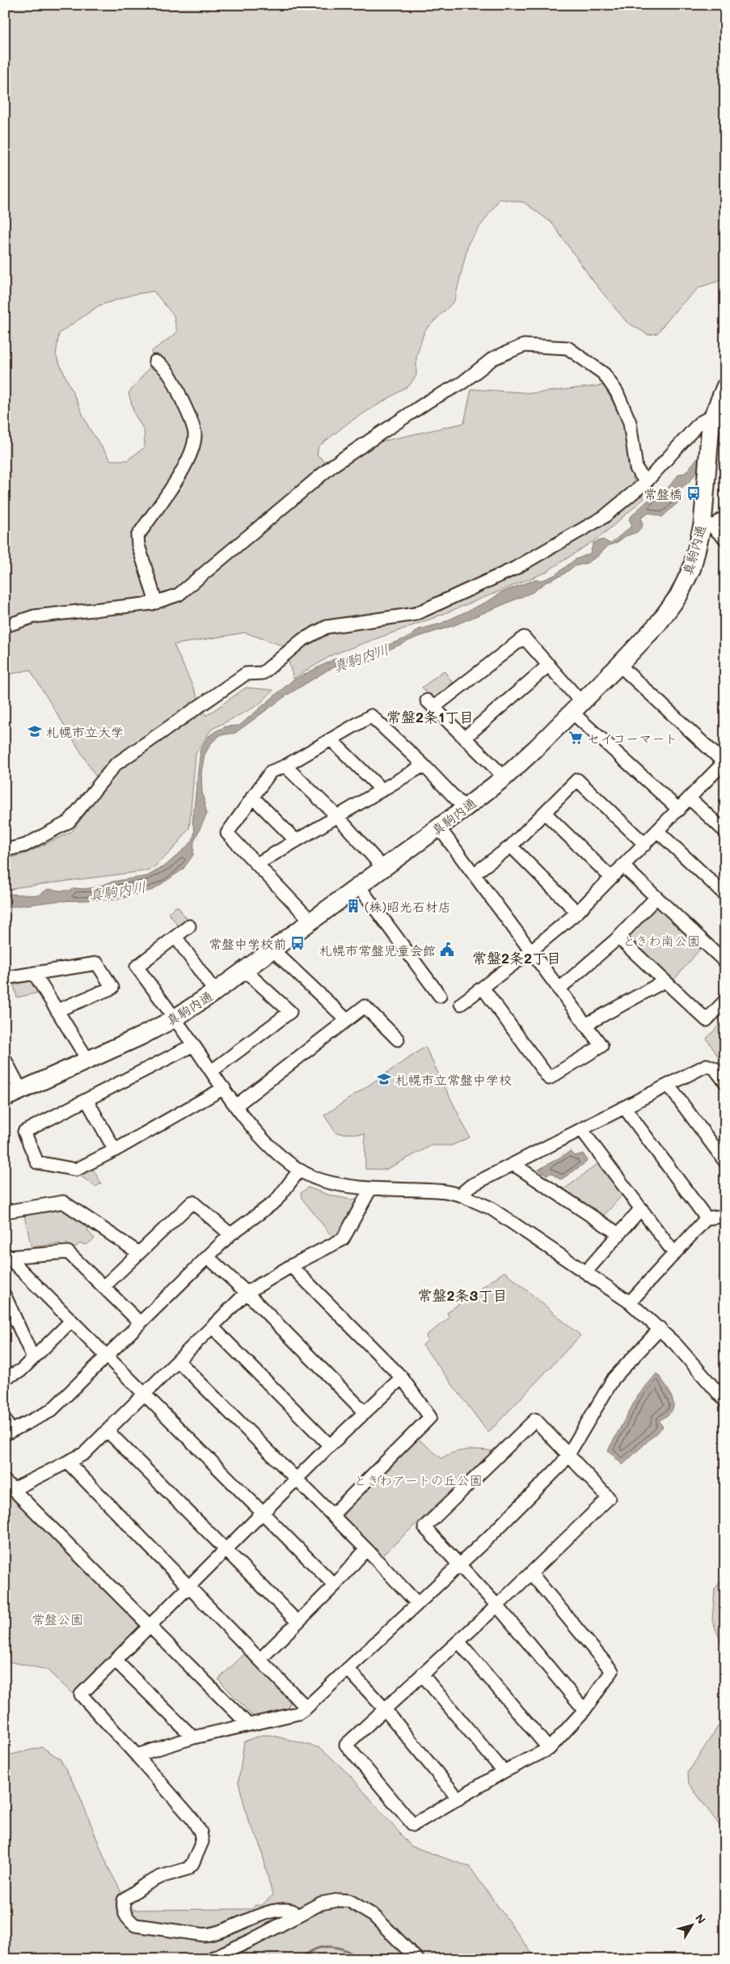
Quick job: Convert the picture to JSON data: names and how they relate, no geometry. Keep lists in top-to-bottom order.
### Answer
{
  "streets": {
    "highway": ["真駒内通"]
  },
  "districts": ["常盤2条1丁目", "常盤2条2丁目", "常盤2条3丁目"],
  "water": ["真駒内川"],
  "parks": ["ときわ南公園", "ときわアートの丘公園", "常盤公園"],
  "places": {
    "bus stop": ["常盤橋", "常盤中学校前"],
    "school or university": ["札幌市立大学", "札幌市立常盤中学校"],
    "supermarket": ["セイコーマート"],
    "building": ["(株)昭光石材店"],
    "public building": ["札幌市常盤児童会館"]
  },
  "north": "top right"
}
